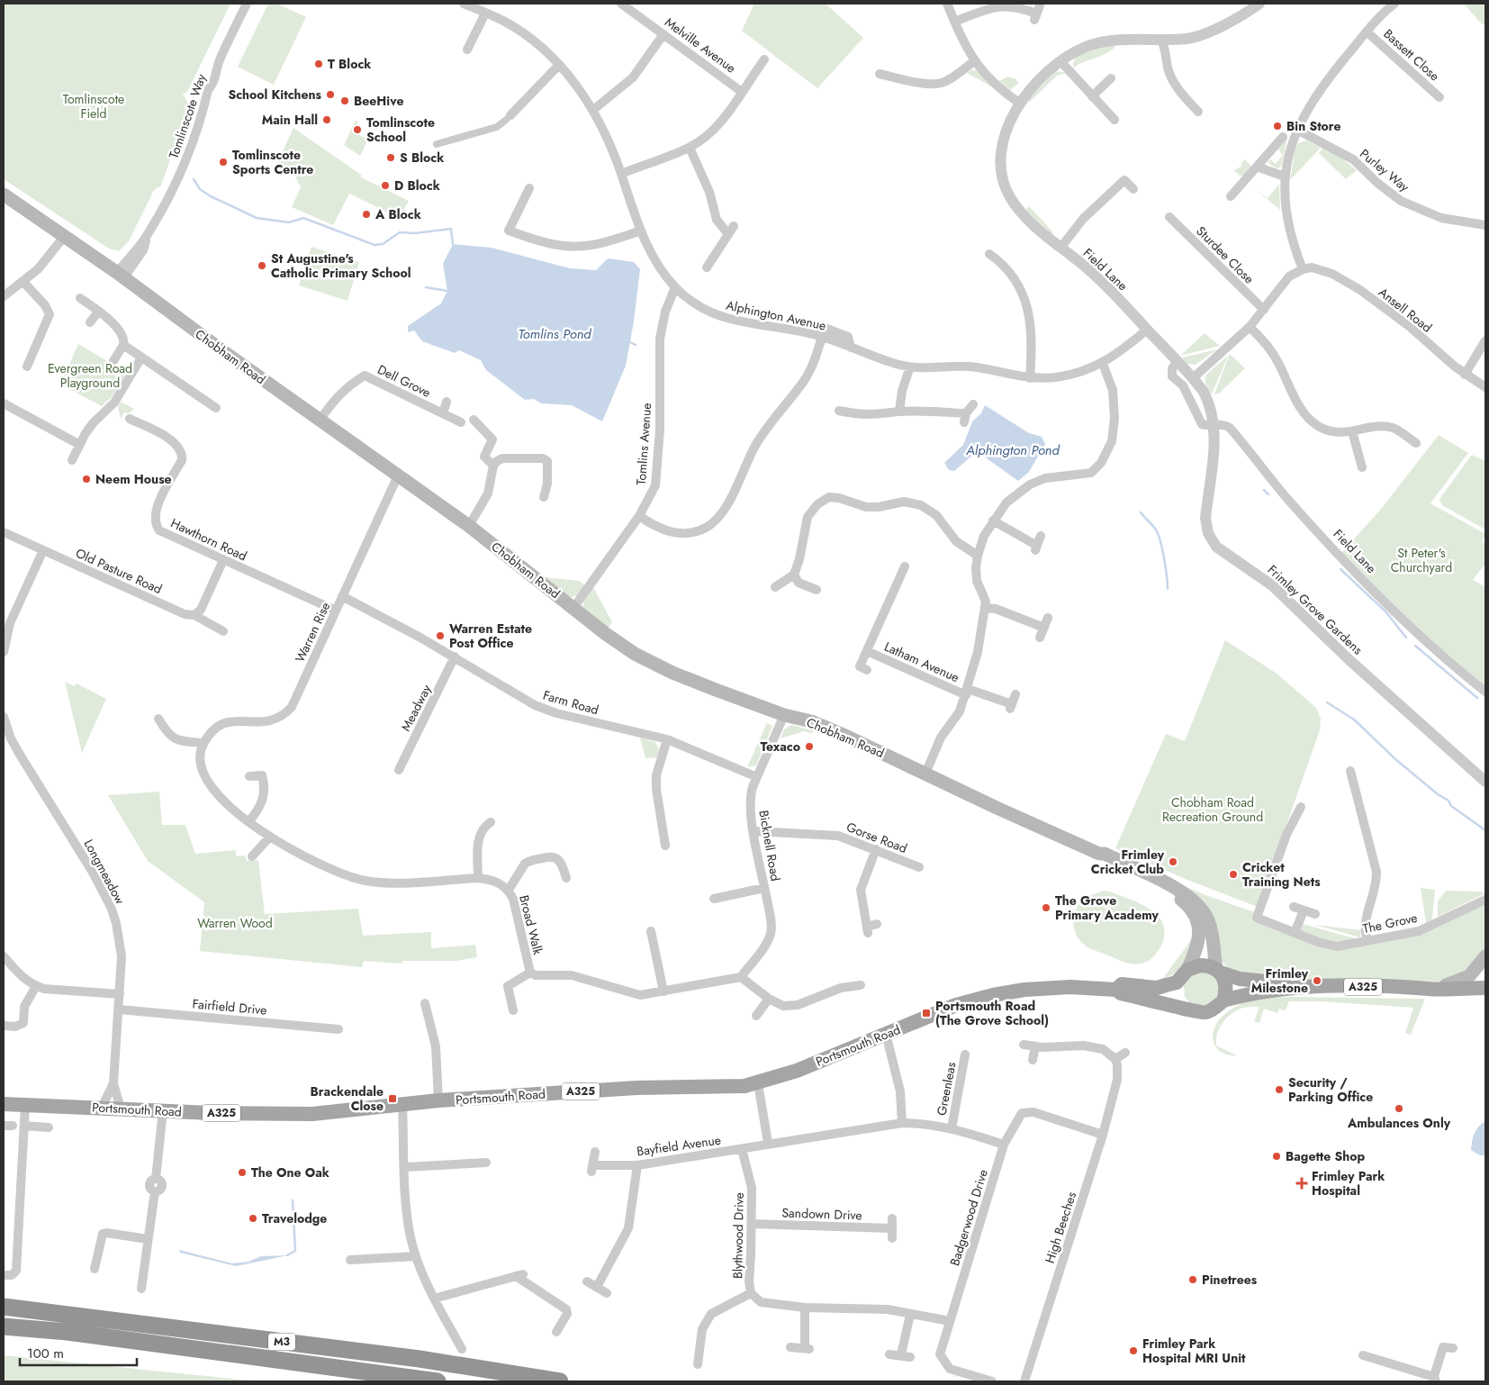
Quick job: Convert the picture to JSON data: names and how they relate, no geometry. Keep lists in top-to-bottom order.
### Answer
{
  "streets": {
    "highway": ["M3"],
    "main road": ["Chobham Road", "A325", "Portsmouth Road"],
    "street": [
      "Melville Avenue",
      "Bassett Close",
      "Tomlinscote Way",
      "Purley Way",
      "Sturdee Close",
      "Field Lane",
      "Ansell Road",
      "Alphington Avenue",
      "Dell Grove",
      "Tomlins Avenue",
      "Hawthorn Road",
      "Old Pasture Road",
      "Frimley Grove Gardens",
      "Warren Rise",
      "Latham Avenue",
      "Farm Road",
      "Meadway",
      "Gorse Road",
      "Bicknell Road",
      "Longmeadow",
      "The Grove",
      "Broad Walk",
      "Fairfield Drive",
      "Greenleas",
      "Bayfield Avenue",
      "Sandown Drive",
      "Badgerwood Drive",
      "High Beeches",
      "Blythwood Drive"
    ]
  },
  "crossings": [
    ["Tomlinscote Way", "Chobham Road"],
    ["Field Lane", "Alphington Avenue"],
    ["Field Lane", "Frimley Grove Gardens"],
    ["Alphington Avenue", "Tomlins Avenue"],
    ["Chobham Road", "Dell Grove"],
    ["Chobham Road", "Tomlins Avenue"],
    ["Chobham Road", "Warren Rise"],
    ["Chobham Road", "Bicknell Road"],
    ["Chobham Road", "A325"],
    ["Hawthorn Road", "Warren Rise"],
    ["Warren Rise", "Farm Road"],
    ["Farm Road", "Meadway"],
    ["Farm Road", "Bicknell Road"],
    ["Gorse Road", "Bicknell Road"],
    ["Longmeadow", "Fairfield Drive"],
    ["A325", "Portsmouth Road"],
    ["Greenleas", "Bayfield Avenue"],
    ["Bayfield Avenue", "Badgerwood Drive"],
    ["Bayfield Avenue", "Blythwood Drive"],
    ["Sandown Drive", "Blythwood Drive"],
    ["Badgerwood Drive", "High Beeches"],
    ["Badgerwood Drive", "Blythwood Drive"]
  ],
  "water": ["Tomlins Pond", "Alphington Pond"],
  "parks": [
    "Tomlinscote Field",
    "Evergreen Road Playground",
    "St Peter's Churchyard",
    "Chobham Road Recreation Ground",
    "Warren Wood"
  ],
  "places": {
    "other": [
      "T Block",
      "School Kitchens",
      "BeeHive",
      "Main Hall",
      "Bin Store",
      "Tomlinscote School",
      "S Block",
      "Tomlinscote Sports Centre",
      "D Block",
      "A Block",
      "St Augustine's Catholic Primary School",
      "Neem House",
      "Warren Estate Post Office",
      "Texaco",
      "Frimley Cricket Club",
      "Cricket Training Nets",
      "The Grove Primary Academy",
      "Frimley Milestone",
      "Security / Parking Office",
      "Ambulances Only",
      "Bagette Shop",
      "The One Oak",
      "Travelodge",
      "Pinetrees",
      "Frimley Park Hospital MRI Unit"
    ],
    "transit": ["Portsmouth Road (The Grove School)", "Brackendale Close"],
    "health": ["Frimley Park Hospital"]
  },
  "scale_bar": "100 m"
}
